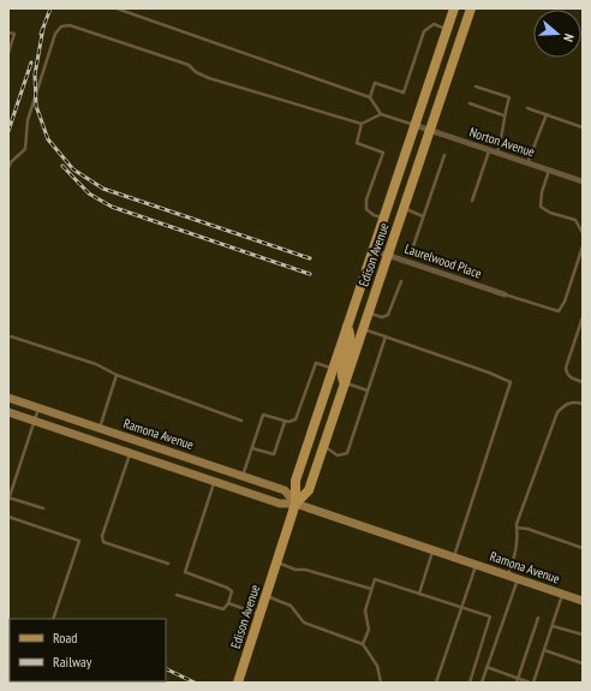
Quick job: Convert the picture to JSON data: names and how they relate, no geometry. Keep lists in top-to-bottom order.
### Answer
{
  "streets": {
    "main road": ["Edison Avenue", "Ramona Avenue"],
    "street": ["Norton Avenue", "Laurelwood Place"]
  },
  "crossings": [
    ["Norton Avenue", "Edison Avenue"],
    ["Edison Avenue", "Laurelwood Place"],
    ["Edison Avenue", "Ramona Avenue"]
  ],
  "legend": ["Road", "Railway"],
  "north": "right"
}
